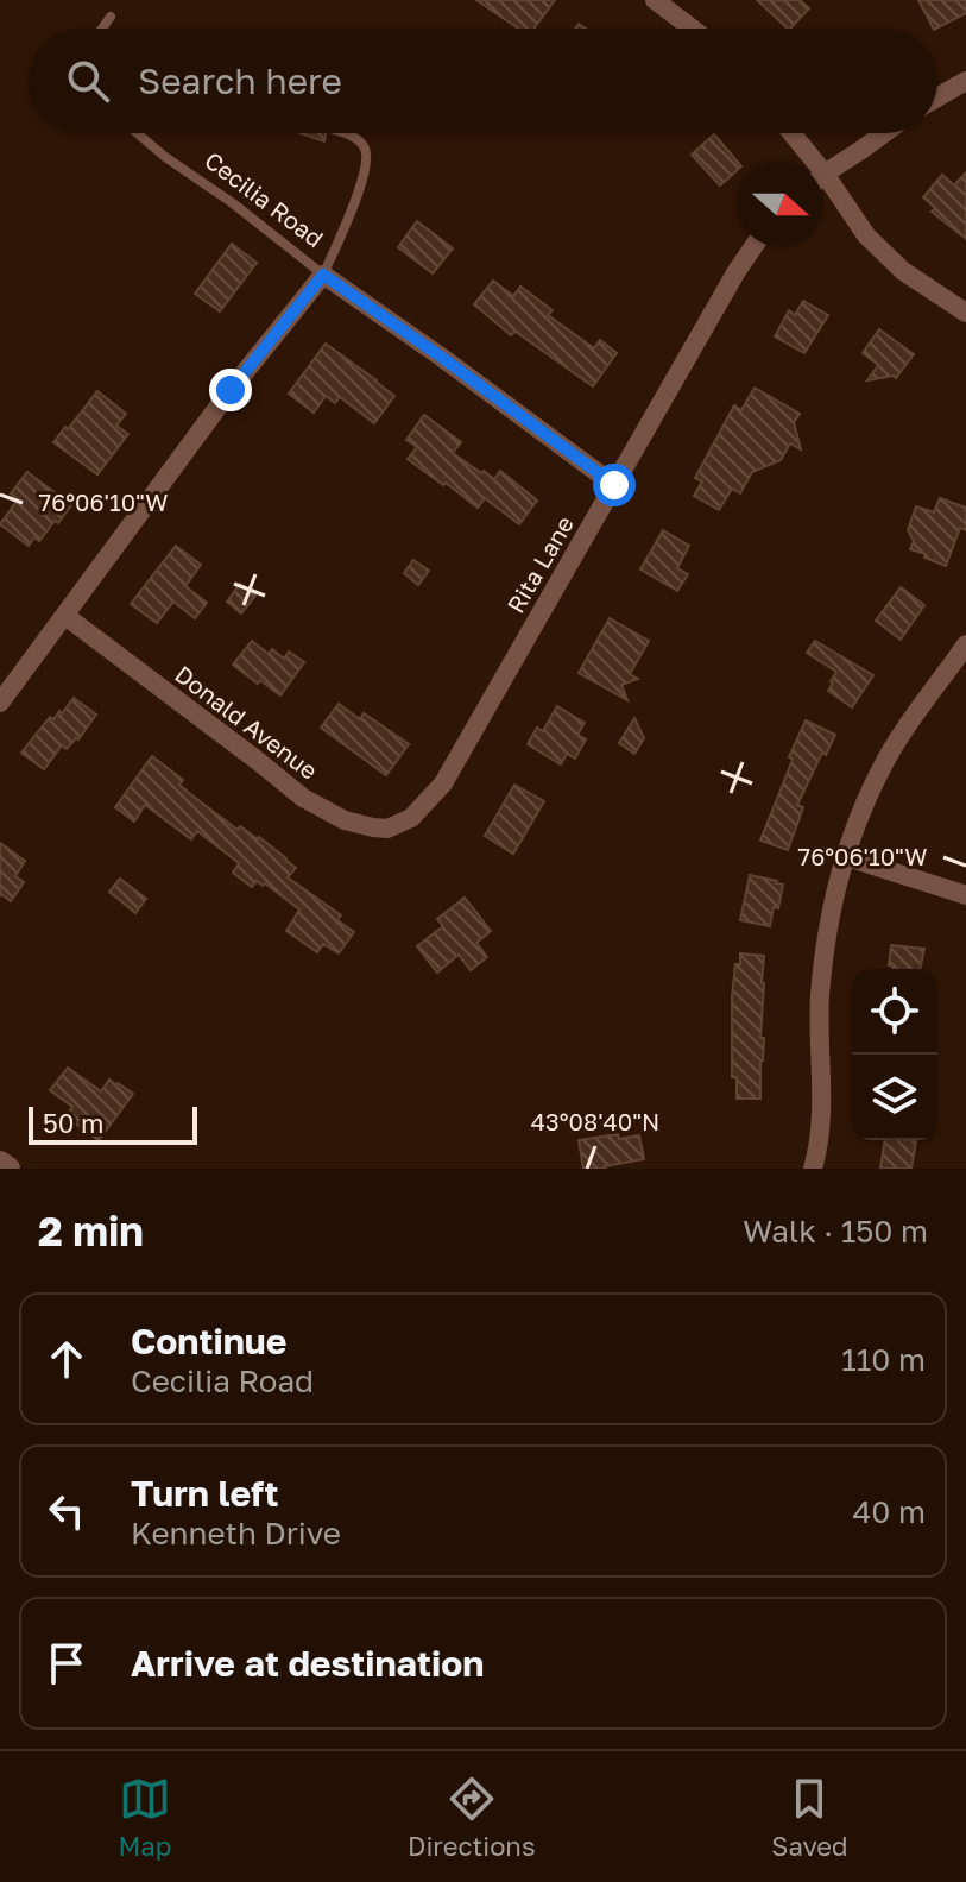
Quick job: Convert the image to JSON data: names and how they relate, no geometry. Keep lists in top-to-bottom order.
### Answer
{
  "streets": {
    "street": ["Cecilia Road", "Rita Lane", "Donald Avenue"]
  },
  "crossings": [
    ["Cecilia Road", "Rita Lane"],
    ["Rita Lane", "Donald Avenue"]
  ],
  "scale_bar": "50 m",
  "north": "right",
  "page": {
    "search": "Search here",
    "scale": "50 m",
    "heading": ["2 min", "Walk · 150 m"],
    "list": [
      ["Continue", "Cecilia Road", "110 m"],
      ["Turn left", "Kenneth Drive", "40 m"],
      "Arrive at destination"
    ],
    "nav": ["Map", "Directions", "Saved"]
  },
  "coordinates": ["76°06'10\"W", "43°08'40\"N"]
}
